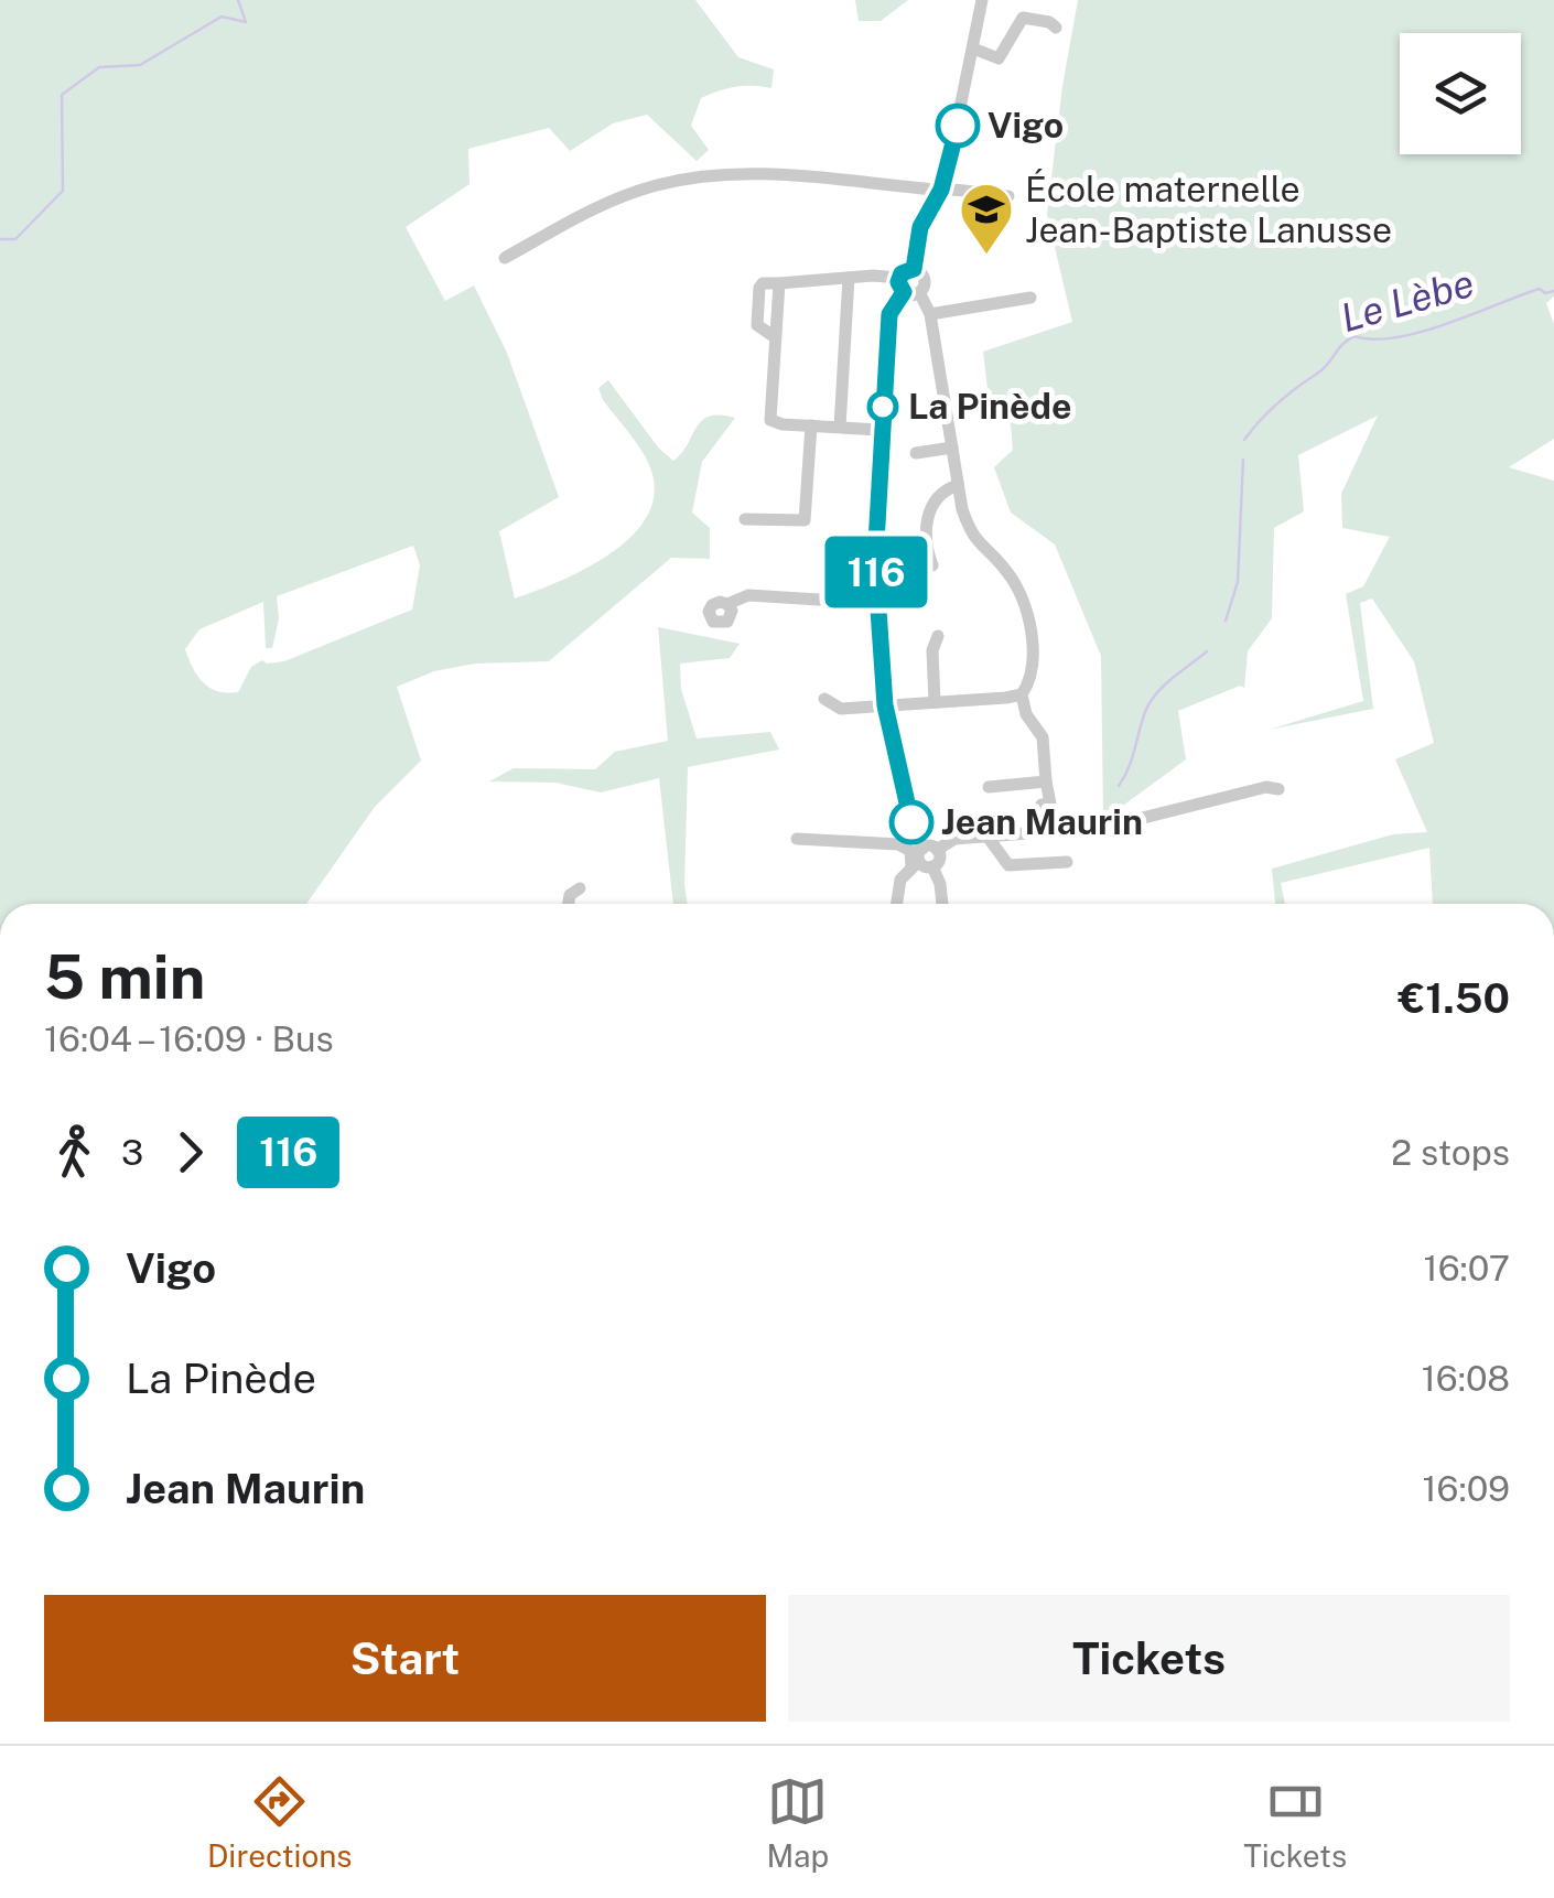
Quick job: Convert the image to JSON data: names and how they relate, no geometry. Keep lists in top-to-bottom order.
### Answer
{
  "water": ["Le Lèbe"],
  "places": {
    "other": ["Vigo", "La Pinède", "Jean Maurin"],
    "school or university": ["École maternelle Jean-Baptiste Lanusse"]
  },
  "lines": ["bus line 116"],
  "page": {
    "on_map": "116",
    "heading": ["5 min", "16:04 – 16:09 · Bus", "€1.50"],
    "legs": ["3", "116", "2 stops"],
    "list": [
      {
        "name": "Vigo",
        "value": "16:07"
      },
      {
        "name": "La Pinède",
        "value": "16:08"
      },
      {
        "name": "Jean Maurin",
        "value": "16:09"
      }
    ],
    "buttons": ["Start", "Tickets"],
    "tabs": ["Directions", "Map", "Tickets"]
  }
}
